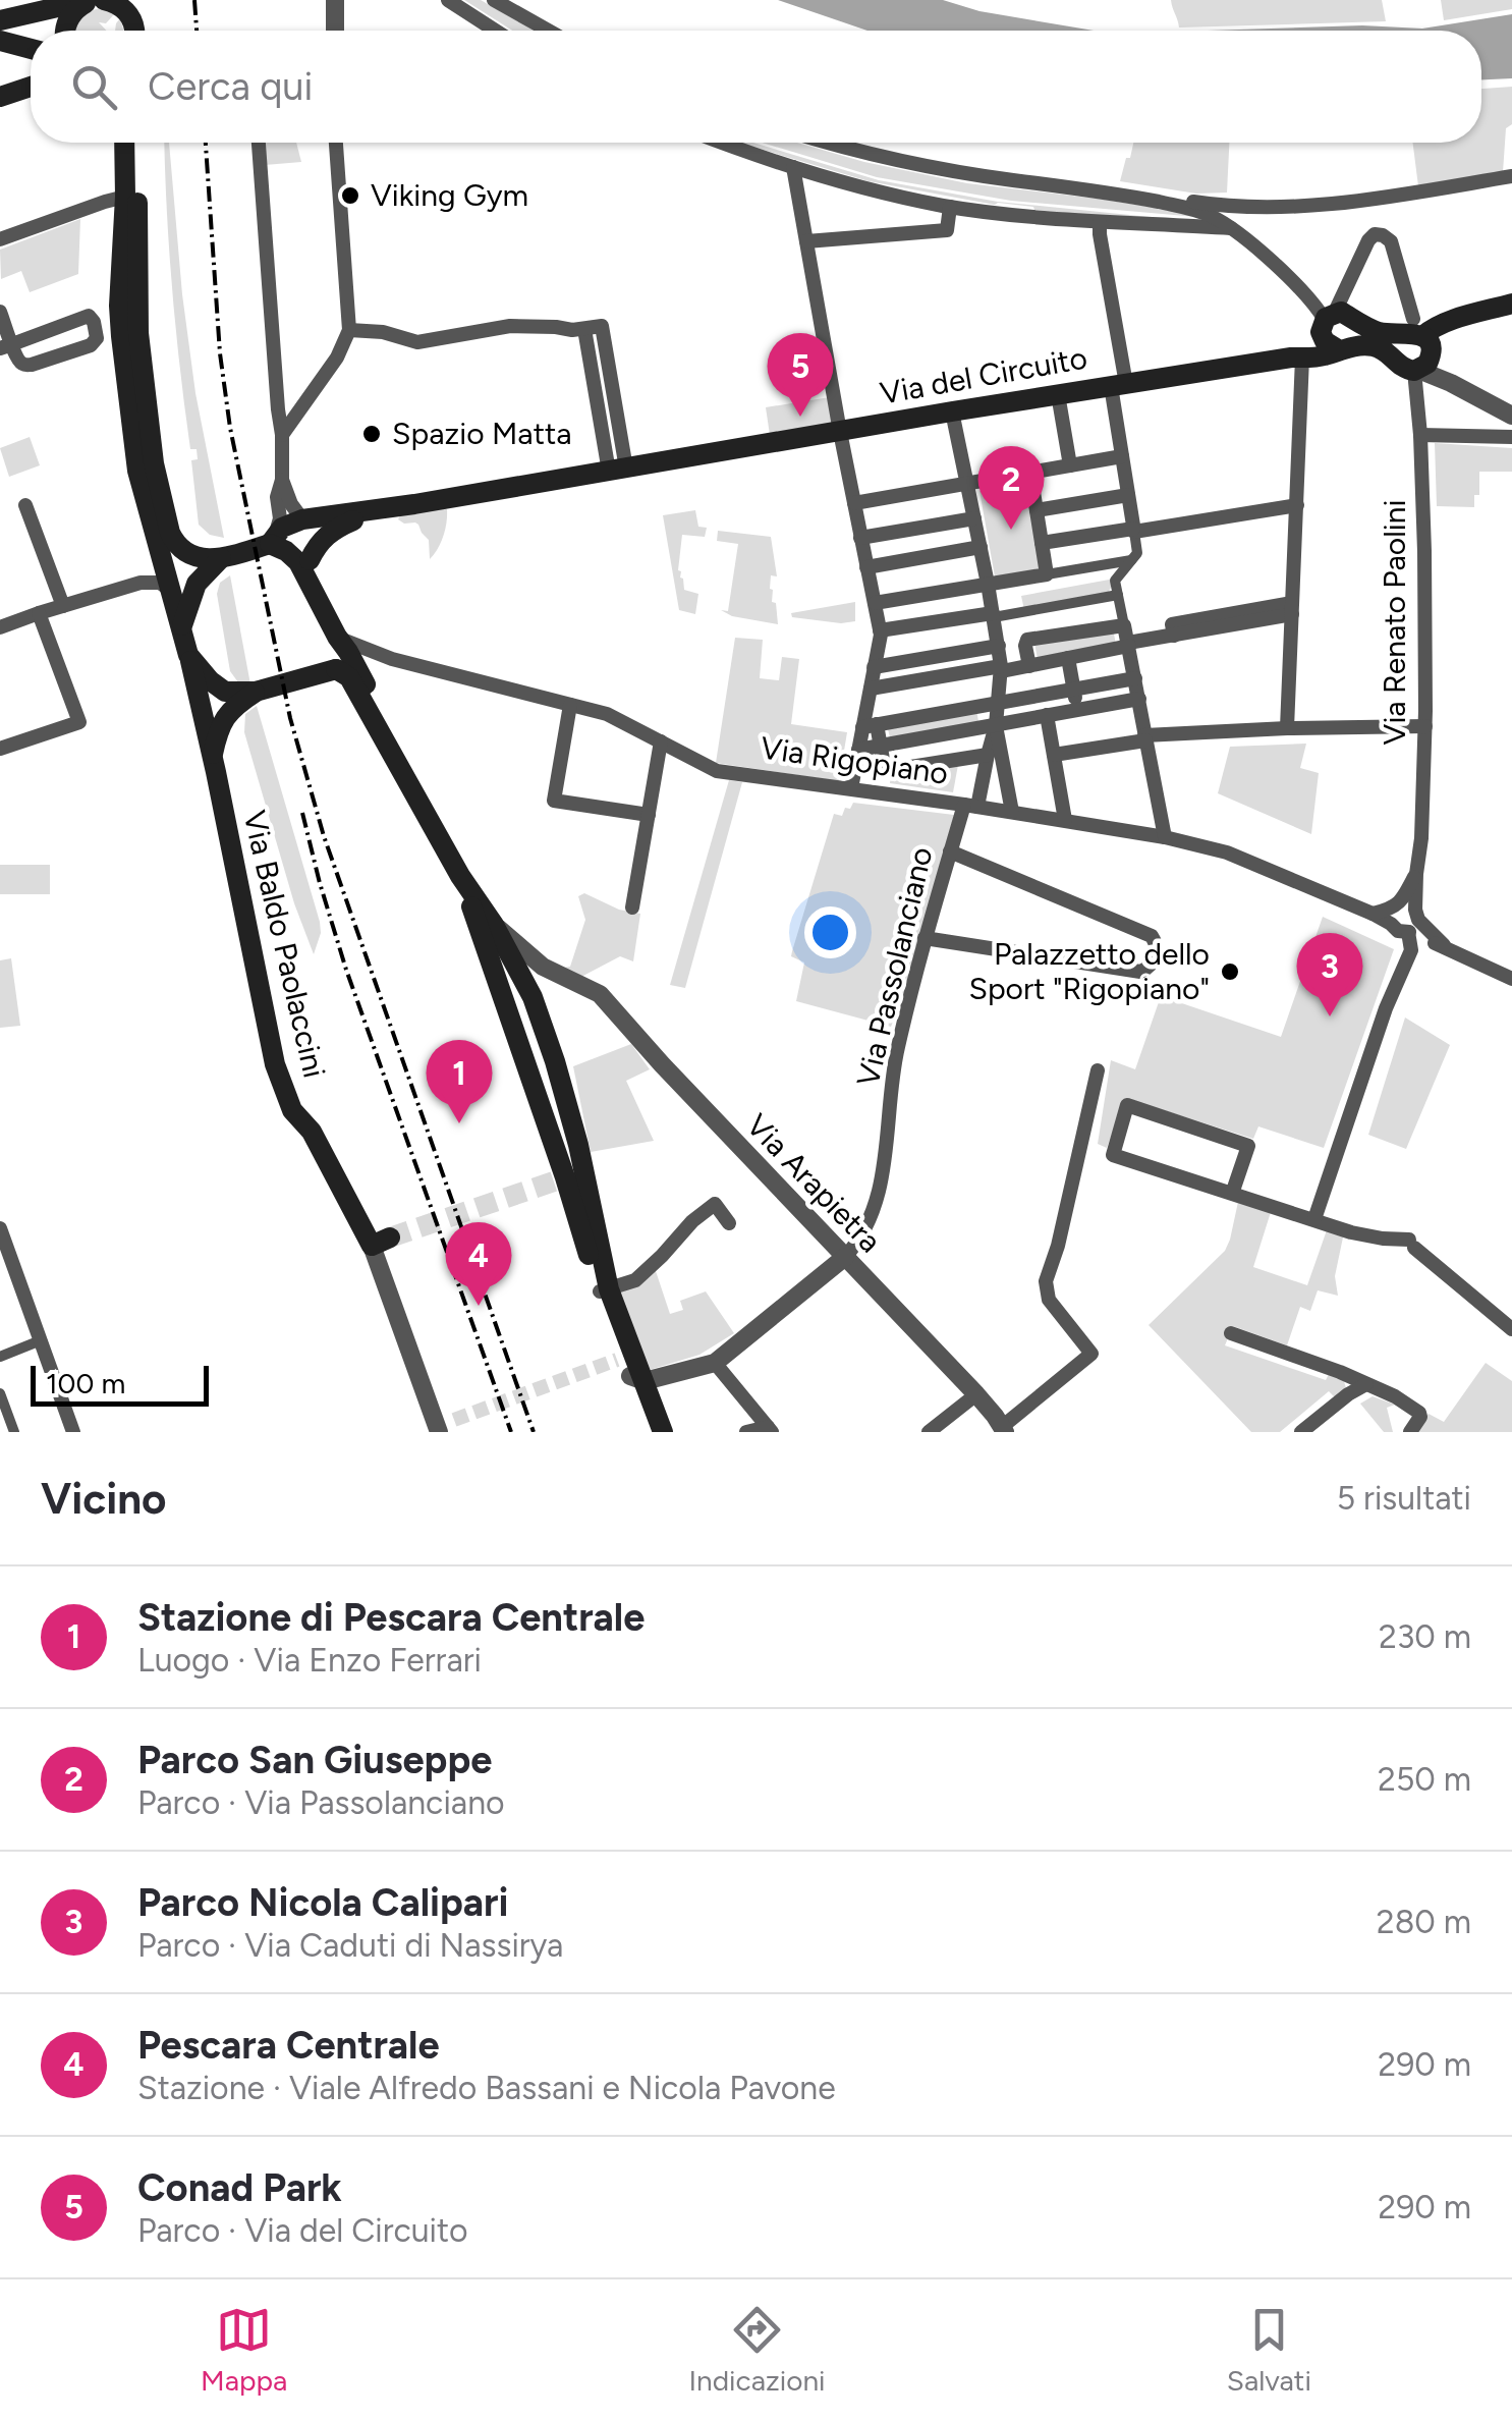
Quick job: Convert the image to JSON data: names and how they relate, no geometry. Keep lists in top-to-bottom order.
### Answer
{
  "streets": {
    "main road": ["Via del Circuito", "Via Baldo Paolaccini"],
    "street": [
      "Via Renato Paolini",
      "Via Rigopiano",
      "Via Passolanciano",
      "Via Arapietra"
    ]
  },
  "crossings": [
    ["Via del Circuito", "Via Rigopiano"],
    ["Via del Circuito", "Via Baldo Paolaccini"],
    ["Via del Circuito", "Via Passolanciano"],
    ["Via Renato Paolini", "Via Rigopiano"],
    ["Via Rigopiano", "Via Baldo Paolaccini"],
    ["Via Rigopiano", "Via Passolanciano"],
    ["Via Passolanciano", "Via Arapietra"]
  ],
  "places": ["Viking Gym", "Spazio Matta", "Palazzetto dello Sport \"Rigopiano\""],
  "scale_bar": "100 m",
  "page": {
    "search": "Cerca qui",
    "pins": [
      "5",
      "2",
      "3",
      "1",
      "4"
    ],
    "scale": "100 m",
    "heading": ["Vicino", "5 risultati"],
    "list": [
      {
        "mark": "1",
        "name": "Stazione di Pescara Centrale",
        "note": "Luogo · Via Enzo Ferrari",
        "value": "230 m"
      },
      {
        "mark": "2",
        "name": "Parco San Giuseppe",
        "note": "Parco · Via Passolanciano",
        "value": "250 m"
      },
      {
        "mark": "3",
        "name": "Parco Nicola Calipari",
        "note": "Parco · Via Caduti di Nassirya",
        "value": "280 m"
      },
      {
        "mark": "4",
        "name": "Pescara Centrale",
        "note": "Stazione · Viale Alfredo Bassani e Nicola Pavone",
        "value": "290 m"
      },
      {
        "mark": "5",
        "name": "Conad Park",
        "note": "Parco · Via del Circuito",
        "value": "290 m"
      }
    ],
    "nav": ["Mappa", "Indicazioni", "Salvati"]
  }
}
